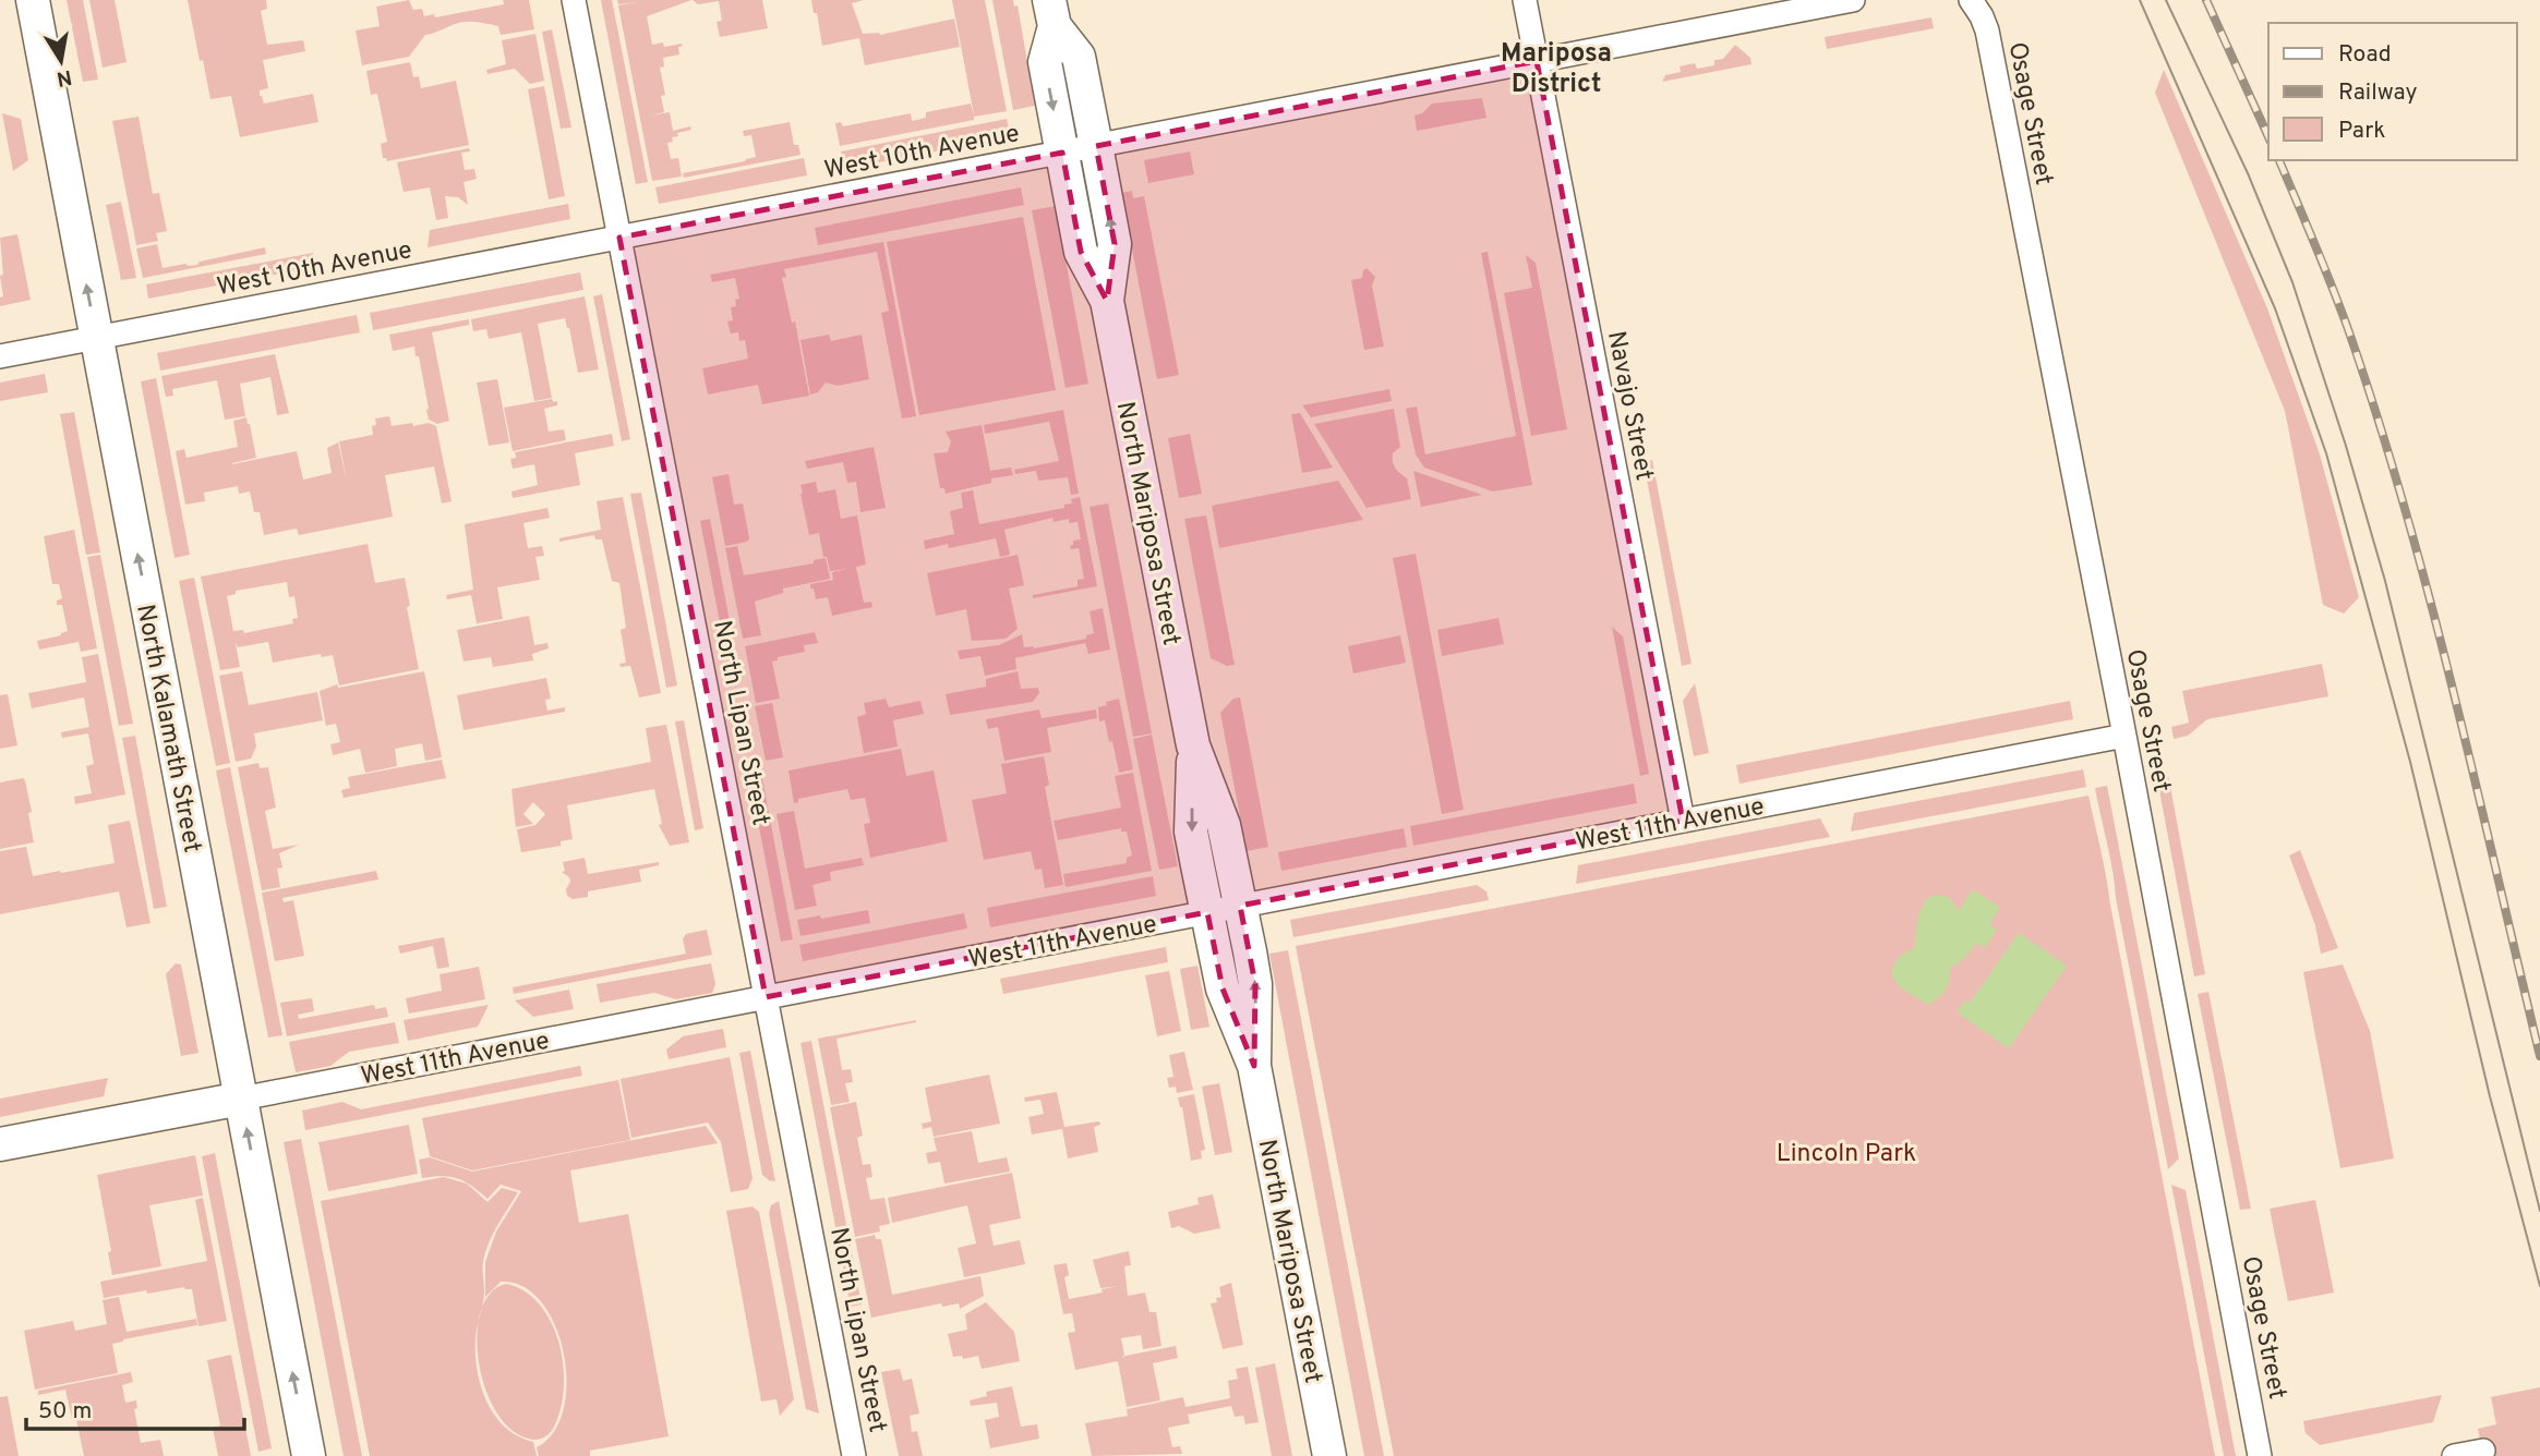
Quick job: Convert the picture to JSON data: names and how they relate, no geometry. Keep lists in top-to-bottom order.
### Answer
{
  "streets": {
    "street": [
      "Osage Street",
      "West 10th Avenue",
      "Navajo Street",
      "North Mariposa Street",
      "North Lipan Street",
      "North Kalamath Street",
      "West 11th Avenue"
    ]
  },
  "crossings": [
    ["Osage Street", "West 11th Avenue"],
    ["West 10th Avenue", "Navajo Street"],
    ["West 10th Avenue", "North Mariposa Street"],
    ["West 10th Avenue", "North Lipan Street"],
    ["West 10th Avenue", "North Kalamath Street"],
    ["Navajo Street", "West 11th Avenue"],
    ["North Mariposa Street", "West 11th Avenue"],
    ["North Lipan Street", "West 11th Avenue"],
    ["North Kalamath Street", "West 11th Avenue"]
  ],
  "one_way": ["North Kalamath Street"],
  "districts": ["Mariposa District"],
  "parks": ["Lincoln Park"],
  "legend": ["Road", "Railway", "Park"],
  "scale_bar": "50 m",
  "north": "bottom"
}
